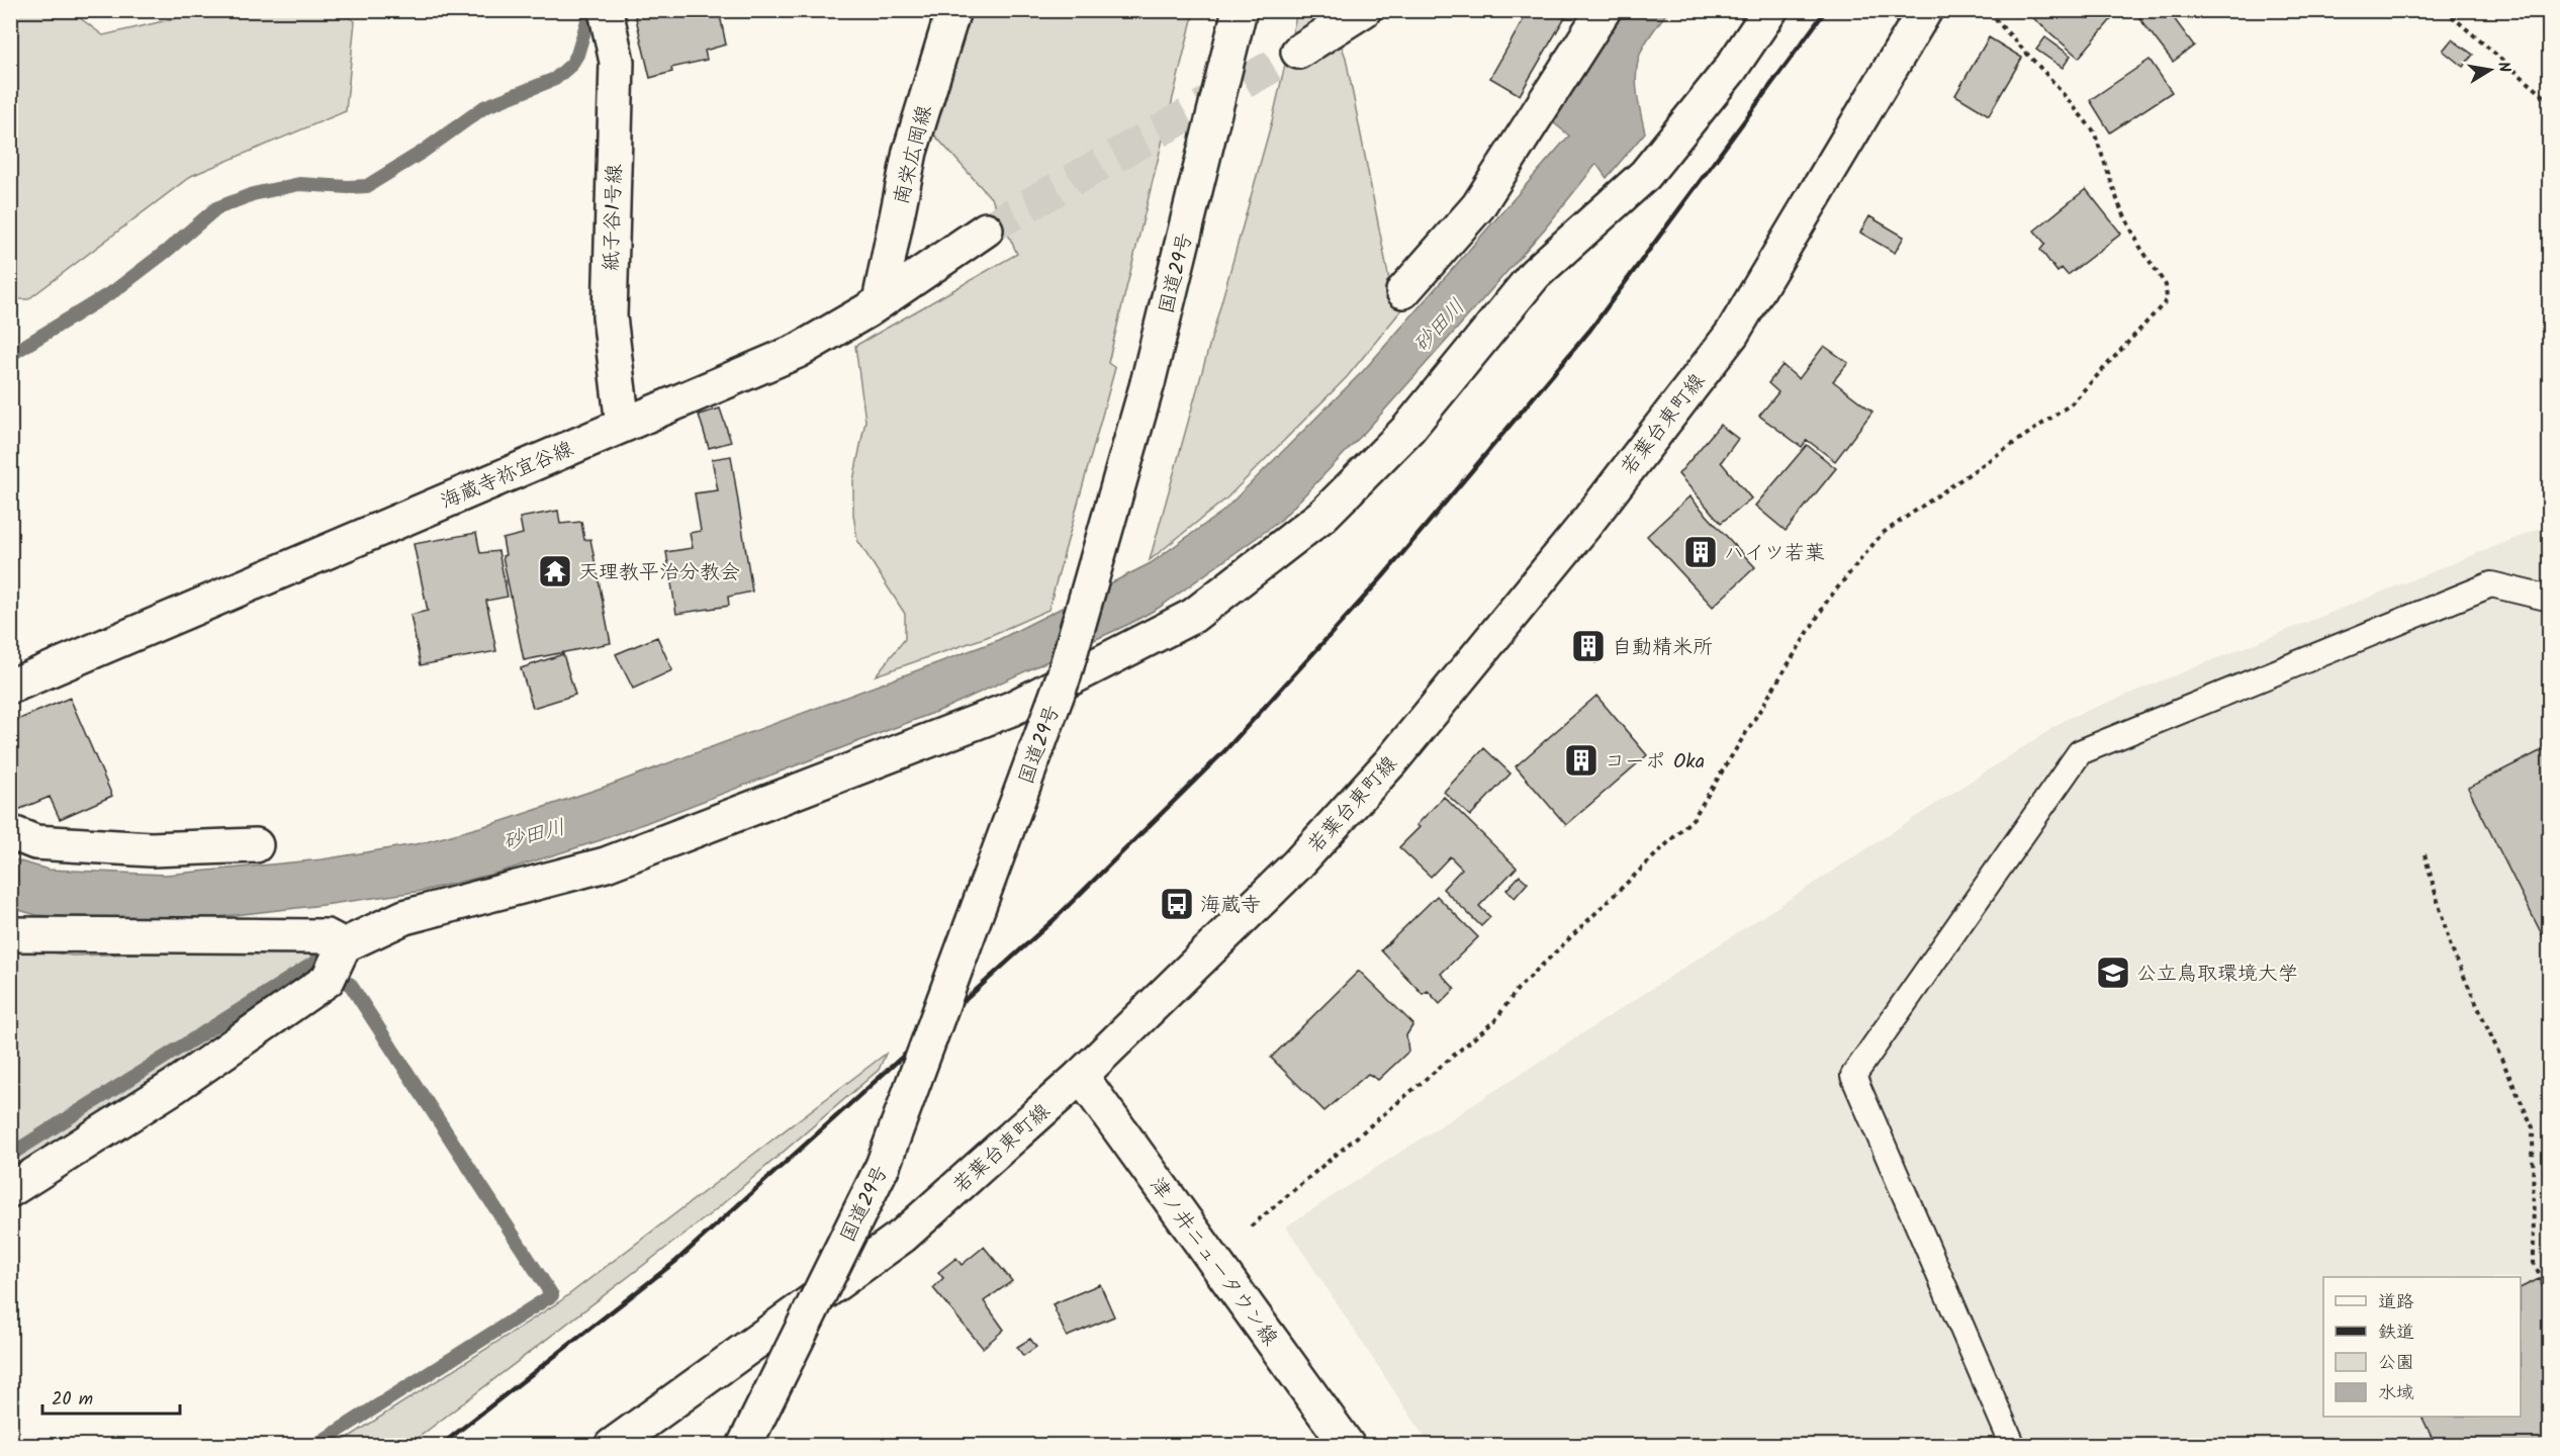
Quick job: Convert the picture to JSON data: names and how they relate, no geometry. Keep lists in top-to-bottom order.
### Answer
{
  "streets": {
    "main road": [
      "南栄広岡線",
      "紙子谷1号線",
      "国道29号",
      "若葉台東町線",
      "海蔵寺祢宜谷線",
      "津ノ井ニュータウン線"
    ]
  },
  "crossings": [
    ["南栄広岡線", "海蔵寺祢宜谷線"],
    ["紙子谷1号線", "海蔵寺祢宜谷線"],
    ["若葉台東町線", "津ノ井ニュータウン線"]
  ],
  "water": ["砂田川"],
  "places": {
    "building": ["ハイツ若葉", "自動精米所", "コーポ Oka"],
    "temple": ["天理教平治分教会"],
    "bus stop": ["海蔵寺"],
    "school or university": ["公立鳥取環境大学"]
  },
  "legend": [
    "道路",
    "鉄道",
    "公園",
    "水域"
  ],
  "scale_bar": "20 m",
  "north": "right"
}
